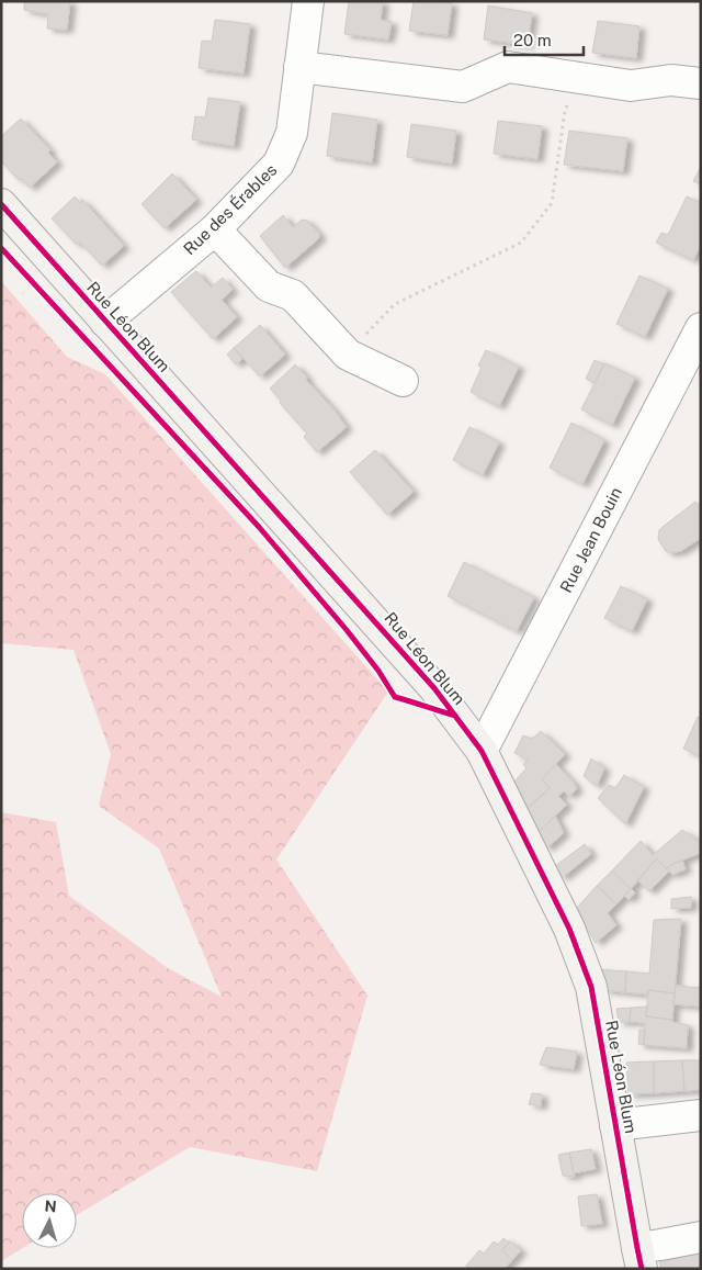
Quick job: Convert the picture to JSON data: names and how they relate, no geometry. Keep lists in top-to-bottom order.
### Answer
{
  "streets": {
    "street": ["Rue des Érables", "Rue Léon Blum", "Rue Jean Bouin"]
  },
  "crossings": [
    ["Rue des Érables", "Rue Léon Blum"],
    ["Rue Léon Blum", "Rue Jean Bouin"]
  ],
  "scale_bar": "20 m",
  "north": "top"
}
